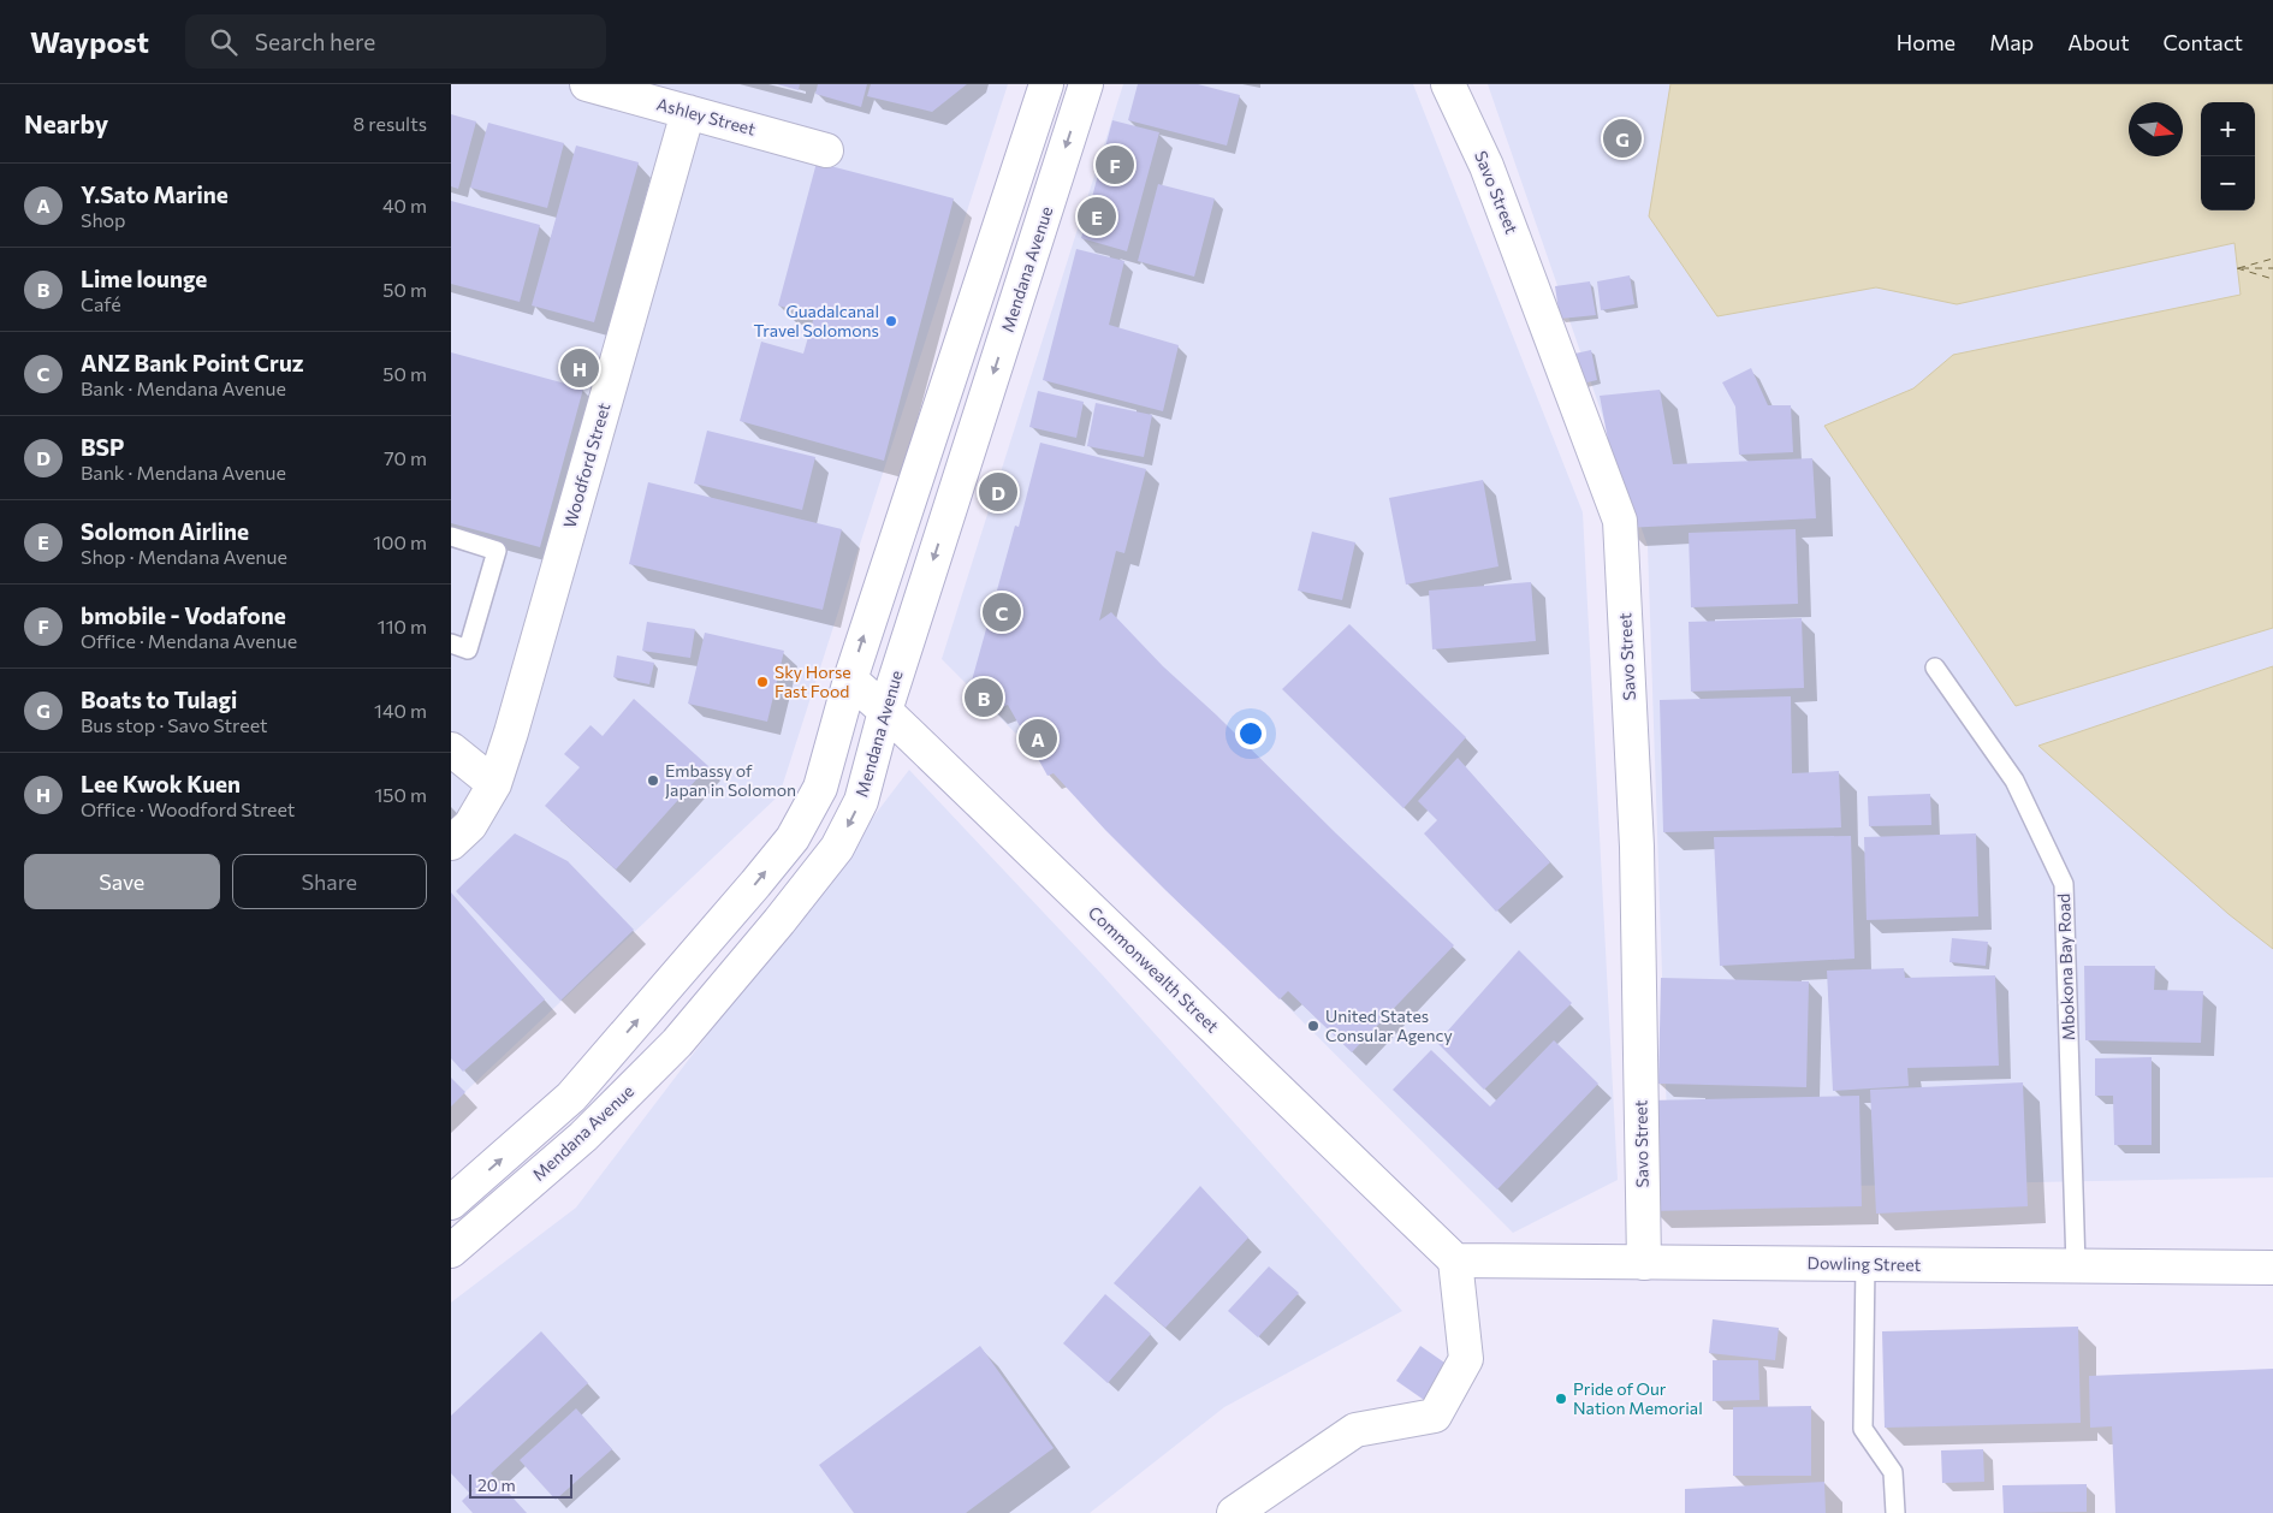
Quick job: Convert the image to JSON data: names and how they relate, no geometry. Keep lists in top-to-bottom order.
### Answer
{
  "streets": {
    "street": [
      "Ashley Street",
      "Savo Street",
      "Mendana Avenue",
      "Woodford Street",
      "Commonwealth Street",
      "Dowling Street"
    ],
    "lane": ["Mbokona Bay Road"]
  },
  "crossings": [
    ["Ashley Street", "Woodford Street"],
    ["Savo Street", "Dowling Street"],
    ["Mendana Avenue", "Commonwealth Street"],
    ["Mbokona Bay Road", "Dowling Street"],
    ["Commonwealth Street", "Dowling Street"]
  ],
  "places": [
    "Guadalcanal Travel Solomons",
    "Sky Horse Fast Food",
    "Embassy of Japan in Solomon",
    "United States Consular Agency",
    "Pride of Our Nation Memorial"
  ],
  "scale_bar": "20 m",
  "north": "right",
  "page": {
    "header": "Waypost",
    "search": "Search here",
    "nav": [
      "Home",
      "Map",
      "About",
      "Contact"
    ],
    "heading": ["Nearby", "8 results"],
    "map_buttons": ["+", "−"],
    "pins": [
      "G",
      "F",
      "E",
      "H",
      "D",
      "C",
      "B",
      "A"
    ],
    "list": [
      {
        "mark": "A",
        "name": "Y.Sato Marine",
        "note": "Shop",
        "value": "40 m"
      },
      {
        "mark": "B",
        "name": "Lime lounge",
        "note": "Café",
        "value": "50 m"
      },
      {
        "mark": "C",
        "name": "ANZ Bank Point Cruz",
        "note": "Bank · Mendana Avenue",
        "value": "50 m"
      },
      {
        "mark": "D",
        "name": "BSP",
        "note": "Bank · Mendana Avenue",
        "value": "70 m"
      },
      {
        "mark": "E",
        "name": "Solomon Airline",
        "note": "Shop · Mendana Avenue",
        "value": "100 m"
      },
      {
        "mark": "F",
        "name": "bmobile - Vodafone",
        "note": "Office · Mendana Avenue",
        "value": "110 m"
      },
      {
        "mark": "G",
        "name": "Boats to Tulagi",
        "note": "Bus stop · Savo Street",
        "value": "140 m"
      },
      {
        "mark": "H",
        "name": "Lee Kwok Kuen",
        "note": "Office · Woodford Street",
        "value": "150 m"
      }
    ],
    "buttons": ["Save", "Share"],
    "scale": "20 m"
  }
}
